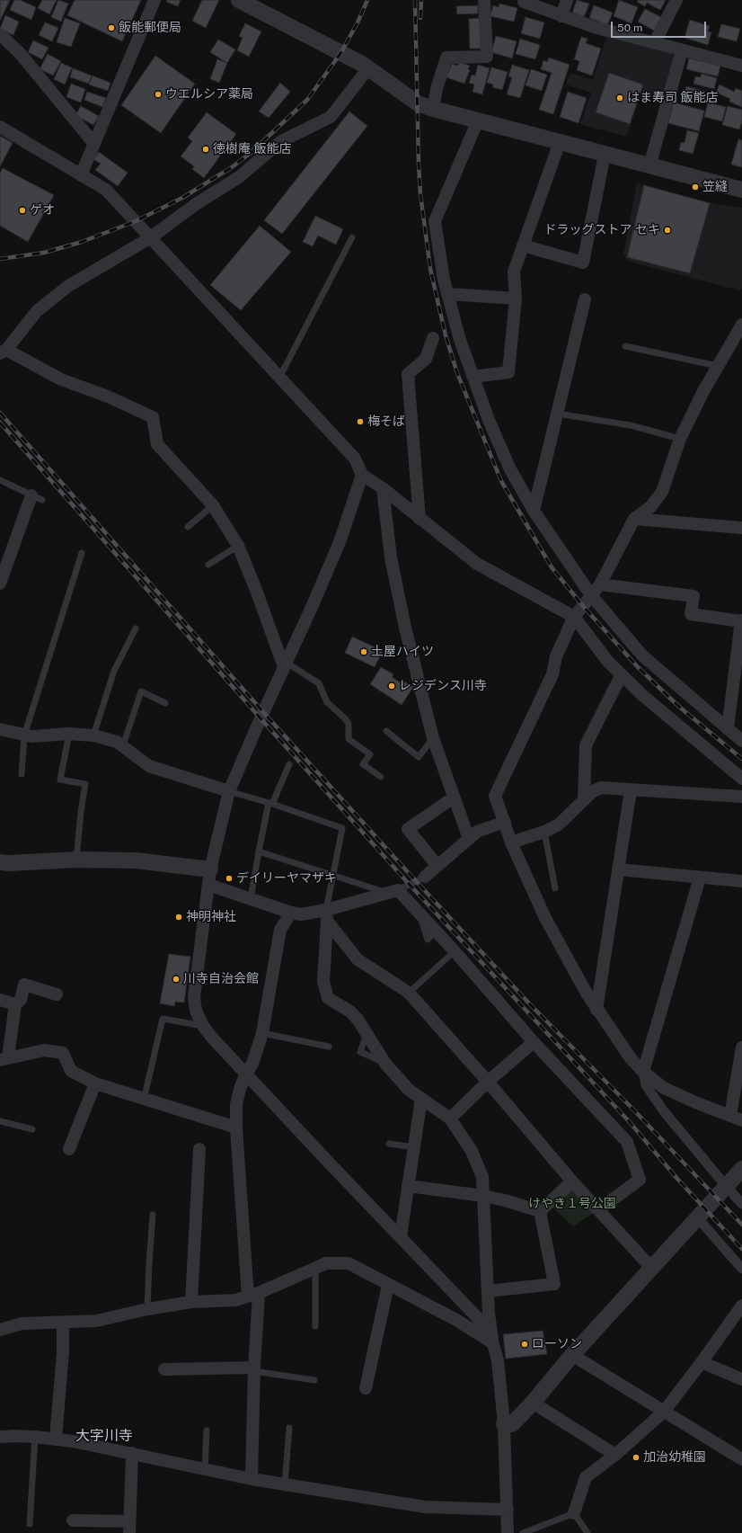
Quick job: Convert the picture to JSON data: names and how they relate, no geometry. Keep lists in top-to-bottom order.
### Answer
{
  "districts": ["大字川寺"],
  "parks": ["けやき１号公園"],
  "places": [
    "飯能郵便局",
    "ウエルシア薬局",
    "はま寿司 飯能店",
    "徳樹庵 飯能店",
    "笠縫",
    "ゲオ",
    "ドラッグストア セキ",
    "梅そば",
    "土屋ハイツ",
    "レジデンス川寺",
    "デイリーヤマザキ",
    "神明神社",
    "川寺自治会館",
    "ローソン",
    "加治幼稚園"
  ],
  "scale_bar": "50 m"
}
